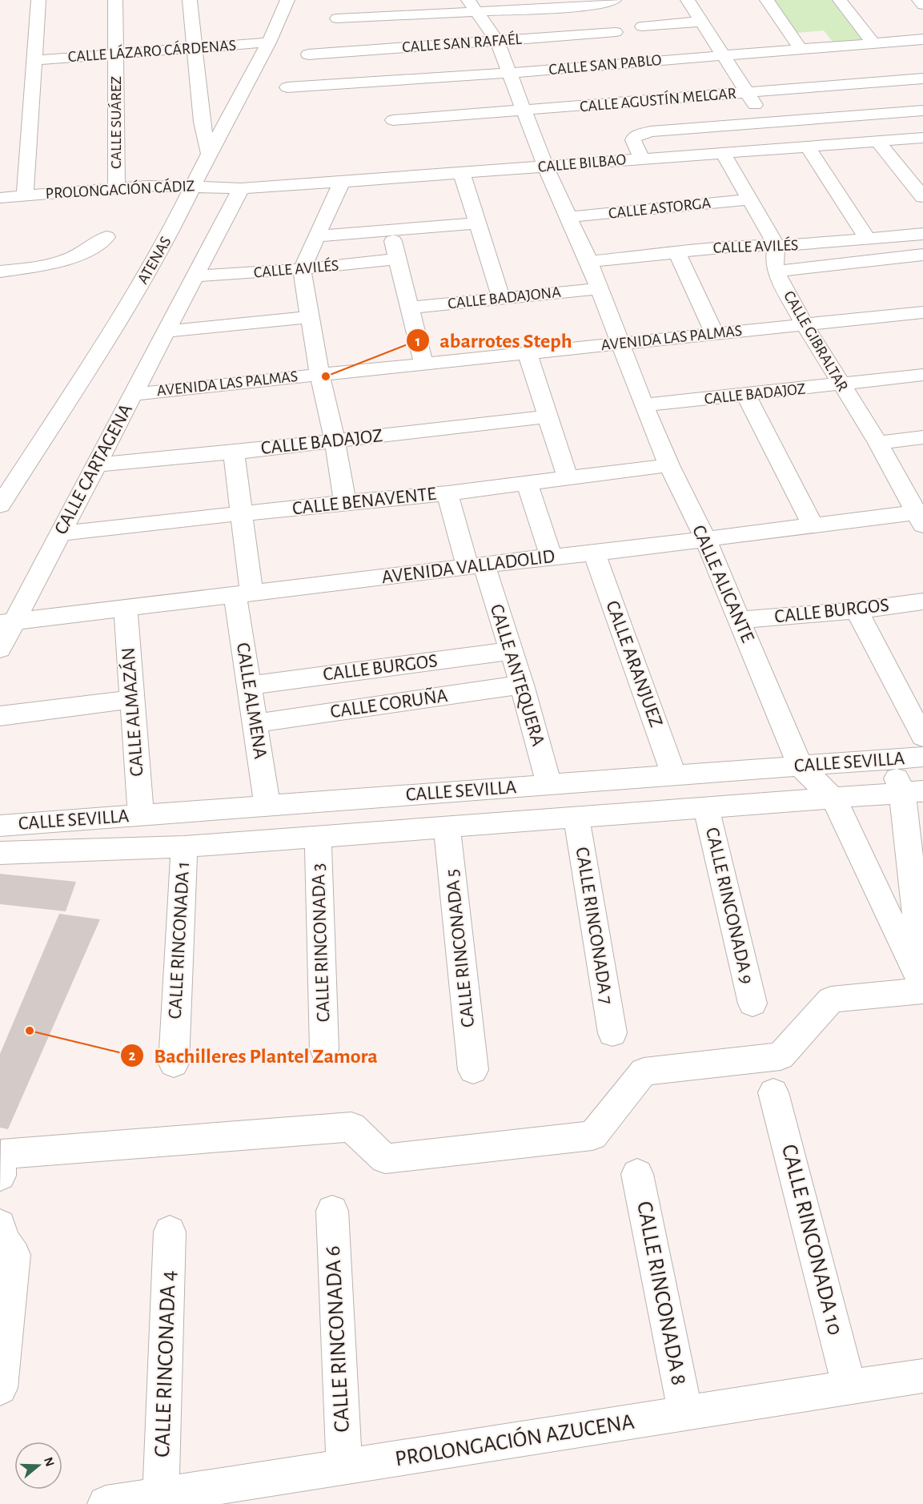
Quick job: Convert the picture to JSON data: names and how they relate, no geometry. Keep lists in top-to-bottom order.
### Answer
{
  "streets": {
    "street": [
      "CALLE SAN RAFAÉL",
      "CALLE LÁZARO CÁRDENAS",
      "CALLE SAN PABLO",
      "CALLE AGUSTÍN MELGAR",
      "CALLE SUÁREZ",
      "CALLE BILBAO",
      "PROLONGACIÓN CÁDIZ",
      "CALLE ASTORGA",
      "CALLE AVILÉS",
      "ATENAS",
      "CALLE BADAJONA",
      "AVENIDA LAS PALMAS",
      "CALLE GIBRALTAR",
      "CALLE BADAJOZ",
      "CALLE CARTAGENA",
      "CALLE BENAVENTE",
      "AVENIDA VALLADOLID",
      "CALLE ALICANTE",
      "CALLE BURGOS",
      "CALLE ARANJUEZ",
      "CALLE ANTEQUERA",
      "CALLE ALMENA",
      "CALLE CORUÑA",
      "CALLE ALMAZÁN",
      "CALLE SEVILLA",
      "CALLE RINCONADA 9",
      "CALLE RINCONADA 7",
      "CALLE RINCONADA 1",
      "CALLE RINCONADA 3",
      "CALLE RINCONADA 5",
      "CALLE RINCONADA 10",
      "CALLE RINCONADA 8",
      "CALLE RINCONADA 6",
      "CALLE RINCONADA 4",
      "PROLONGACIÓN AZUCENA"
    ]
  },
  "crossings": [
    ["CALLE SAN RAFAÉL", "CALLE ALICANTE"],
    ["CALLE LÁZARO CÁRDENAS", "CALLE SUÁREZ"],
    ["CALLE LÁZARO CÁRDENAS", "ATENAS"],
    ["CALLE SAN PABLO", "CALLE ALICANTE"],
    ["CALLE AGUSTÍN MELGAR", "CALLE ALICANTE"],
    ["CALLE SUÁREZ", "PROLONGACIÓN CÁDIZ"],
    ["CALLE BILBAO", "PROLONGACIÓN CÁDIZ"],
    ["CALLE BILBAO", "CALLE CARTAGENA"],
    ["CALLE BILBAO", "CALLE ALICANTE"],
    ["PROLONGACIÓN CÁDIZ", "ATENAS"],
    ["PROLONGACIÓN CÁDIZ", "CALLE CARTAGENA"],
    ["CALLE ASTORGA", "CALLE ALICANTE"],
    ["CALLE AVILÉS", "CALLE GIBRALTAR"],
    ["CALLE AVILÉS", "CALLE CARTAGENA"],
    ["CALLE AVILÉS", "CALLE ALICANTE"],
    ["CALLE BADAJONA", "CALLE ALICANTE"],
    ["AVENIDA LAS PALMAS", "CALLE GIBRALTAR"],
    ["AVENIDA LAS PALMAS", "CALLE CARTAGENA"],
    ["AVENIDA LAS PALMAS", "CALLE ALICANTE"],
    ["CALLE GIBRALTAR", "CALLE BADAJOZ"],
    ["CALLE GIBRALTAR", "AVENIDA VALLADOLID"],
    ["CALLE BADAJOZ", "CALLE CARTAGENA"],
    ["CALLE BADAJOZ", "CALLE ALICANTE"],
    ["CALLE BADAJOZ", "CALLE ALMENA"],
    ["CALLE CARTAGENA", "CALLE BENAVENTE"],
    ["CALLE CARTAGENA", "AVENIDA VALLADOLID"],
    ["CALLE BENAVENTE", "CALLE ALICANTE"],
    ["CALLE BENAVENTE", "CALLE ANTEQUERA"],
    ["CALLE BENAVENTE", "CALLE ALMENA"],
    ["AVENIDA VALLADOLID", "CALLE ALICANTE"],
    ["AVENIDA VALLADOLID", "CALLE ARANJUEZ"],
    ["AVENIDA VALLADOLID", "CALLE ANTEQUERA"],
    ["AVENIDA VALLADOLID", "CALLE ALMENA"],
    ["AVENIDA VALLADOLID", "CALLE ALMAZÁN"],
    ["CALLE ALICANTE", "CALLE BURGOS"],
    ["CALLE ALICANTE", "CALLE SEVILLA"],
    ["CALLE BURGOS", "CALLE ANTEQUERA"],
    ["CALLE BURGOS", "CALLE ALMENA"],
    ["CALLE ARANJUEZ", "CALLE SEVILLA"],
    ["CALLE ANTEQUERA", "CALLE CORUÑA"],
    ["CALLE ANTEQUERA", "CALLE SEVILLA"],
    ["CALLE ALMENA", "CALLE CORUÑA"],
    ["CALLE ALMENA", "CALLE SEVILLA"],
    ["CALLE ALMAZÁN", "CALLE SEVILLA"],
    ["CALLE SEVILLA", "CALLE RINCONADA 9"],
    ["CALLE SEVILLA", "CALLE RINCONADA 7"],
    ["CALLE SEVILLA", "CALLE RINCONADA 1"],
    ["CALLE SEVILLA", "CALLE RINCONADA 3"],
    ["CALLE SEVILLA", "CALLE RINCONADA 5"],
    ["CALLE RINCONADA 10", "PROLONGACIÓN AZUCENA"],
    ["CALLE RINCONADA 8", "PROLONGACIÓN AZUCENA"],
    ["CALLE RINCONADA 6", "PROLONGACIÓN AZUCENA"],
    ["CALLE RINCONADA 4", "PROLONGACIÓN AZUCENA"]
  ],
  "places": ["abarrotes Steph", "Bachilleres Plantel Zamora"],
  "north": "right"
}
